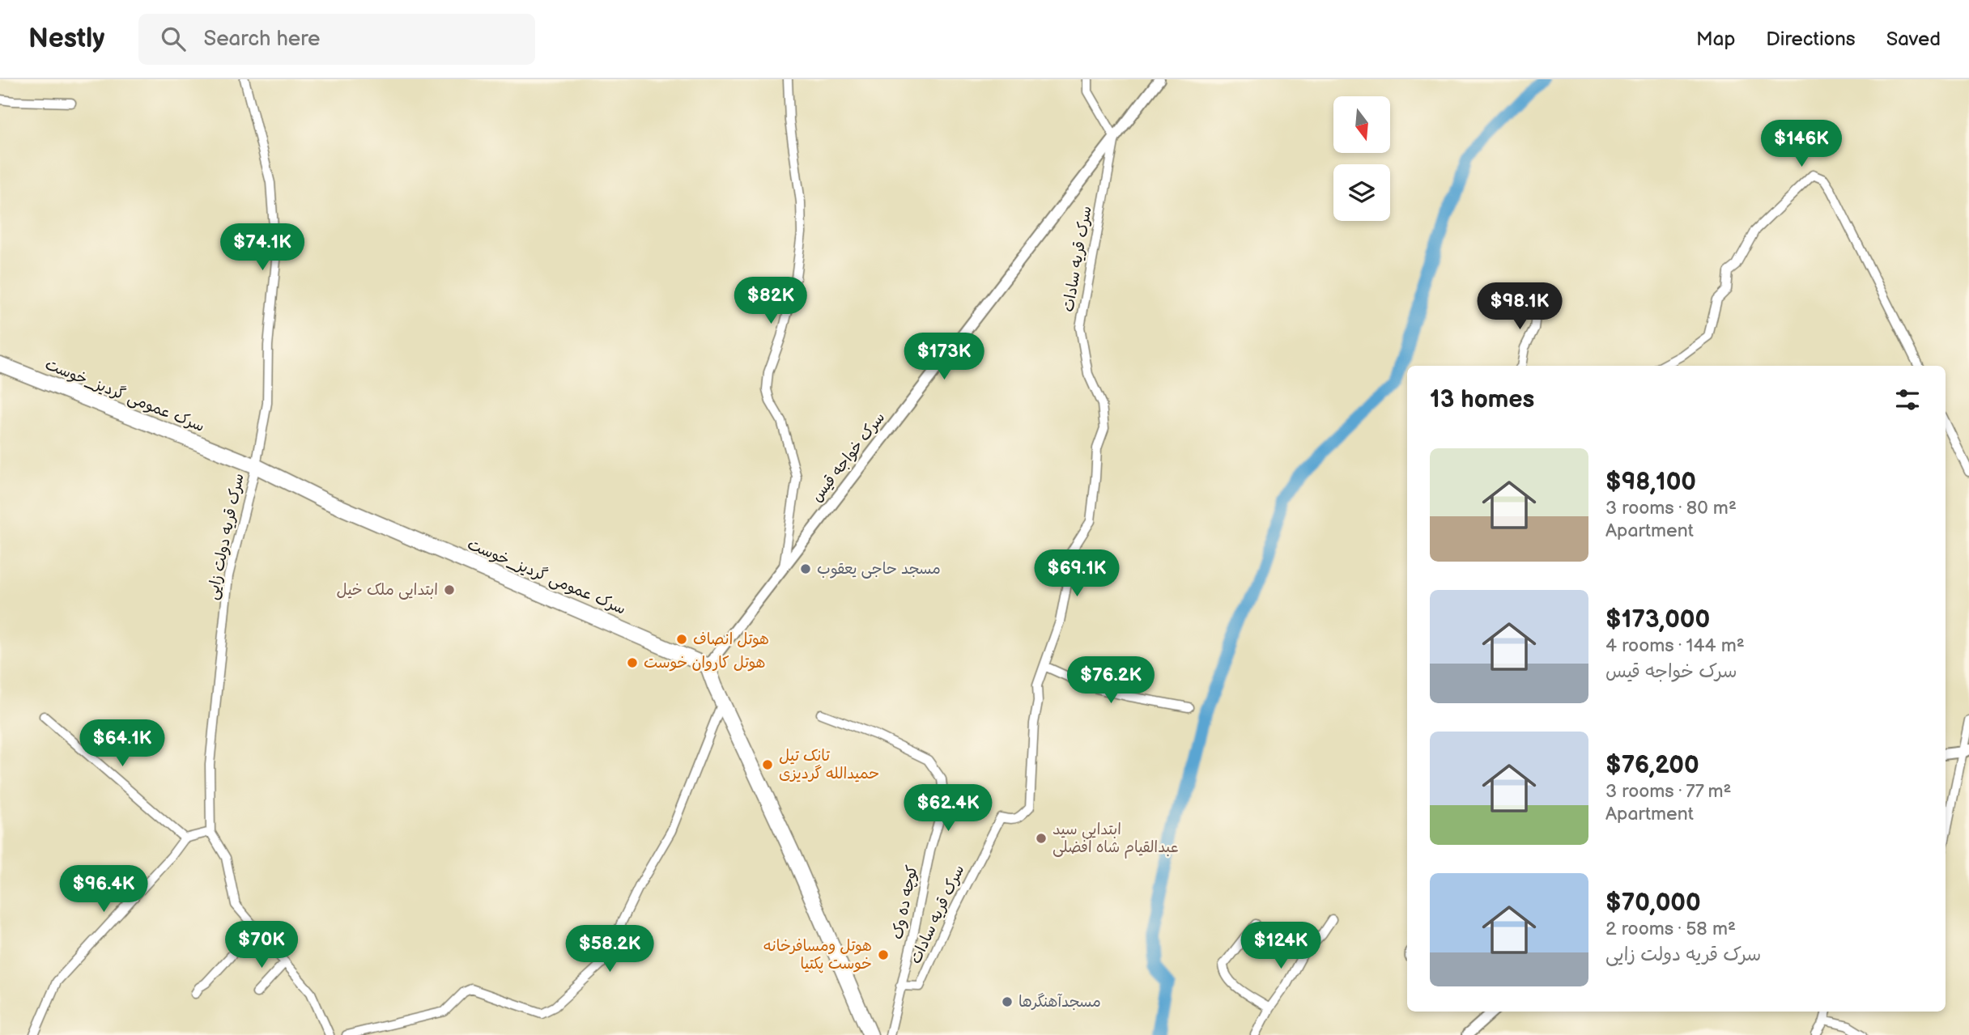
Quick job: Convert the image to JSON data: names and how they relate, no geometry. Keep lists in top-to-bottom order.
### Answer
{
  "streets": {
    "highway": ["سرک عمومی گردیز_خوست"],
    "street": [
      "سرک قریه سادات",
      "سرک خواجه قیس",
      "سرک قریه دولت زایی",
      "کوچه ده وک"
    ]
  },
  "crossings": [
    ["سرک قریه سادات", "سرک خواجه قیس"],
    ["سرک قریه سادات", "کوچه ده وک"],
    ["سرک عمومی گردیز_خوست", "سرک خواجه قیس"],
    ["سرک عمومی گردیز_خوست", "سرک قریه دولت زایی"]
  ],
  "places": [
    "مسجد حاجی یعقوب",
    "ابتدایی ملک خیل",
    "هوتل انصاف",
    "هوتل کاروان خوست",
    "تانک تیل حمیدالله گردیزی",
    "ابتدایی سید عبدالقیام شاه افضلی",
    "هوتل ومسافرخانه خوست پکتیا",
    "مسجدآهنگرها"
  ],
  "north": "bottom",
  "page": {
    "header": "Nestly",
    "search": "Search here",
    "nav": ["Map", "Directions", "Saved"],
    "price": [
      "$146K",
      "$74.1K",
      "$82K",
      "$98.1K",
      "$173K",
      "$69.1K",
      "$76.2K",
      "$64.1K",
      "$62.4K",
      "$96.4K",
      "$70K",
      "$124K",
      "$58.2K"
    ],
    "heading": "13 homes",
    "list": [
      {
        "name": "$98,100",
        "note": "3 rooms · 80 m² · Apartment"
      },
      {
        "name": "$173,000",
        "note": "4 rooms · 144 m² · سرک خواجه قیس"
      },
      {
        "name": "$76,200",
        "note": "3 rooms · 77 m² · Apartment"
      },
      {
        "name": "$70,000",
        "note": "2 rooms · 58 m² · سرک قریه دولت زایی"
      }
    ]
  }
}
